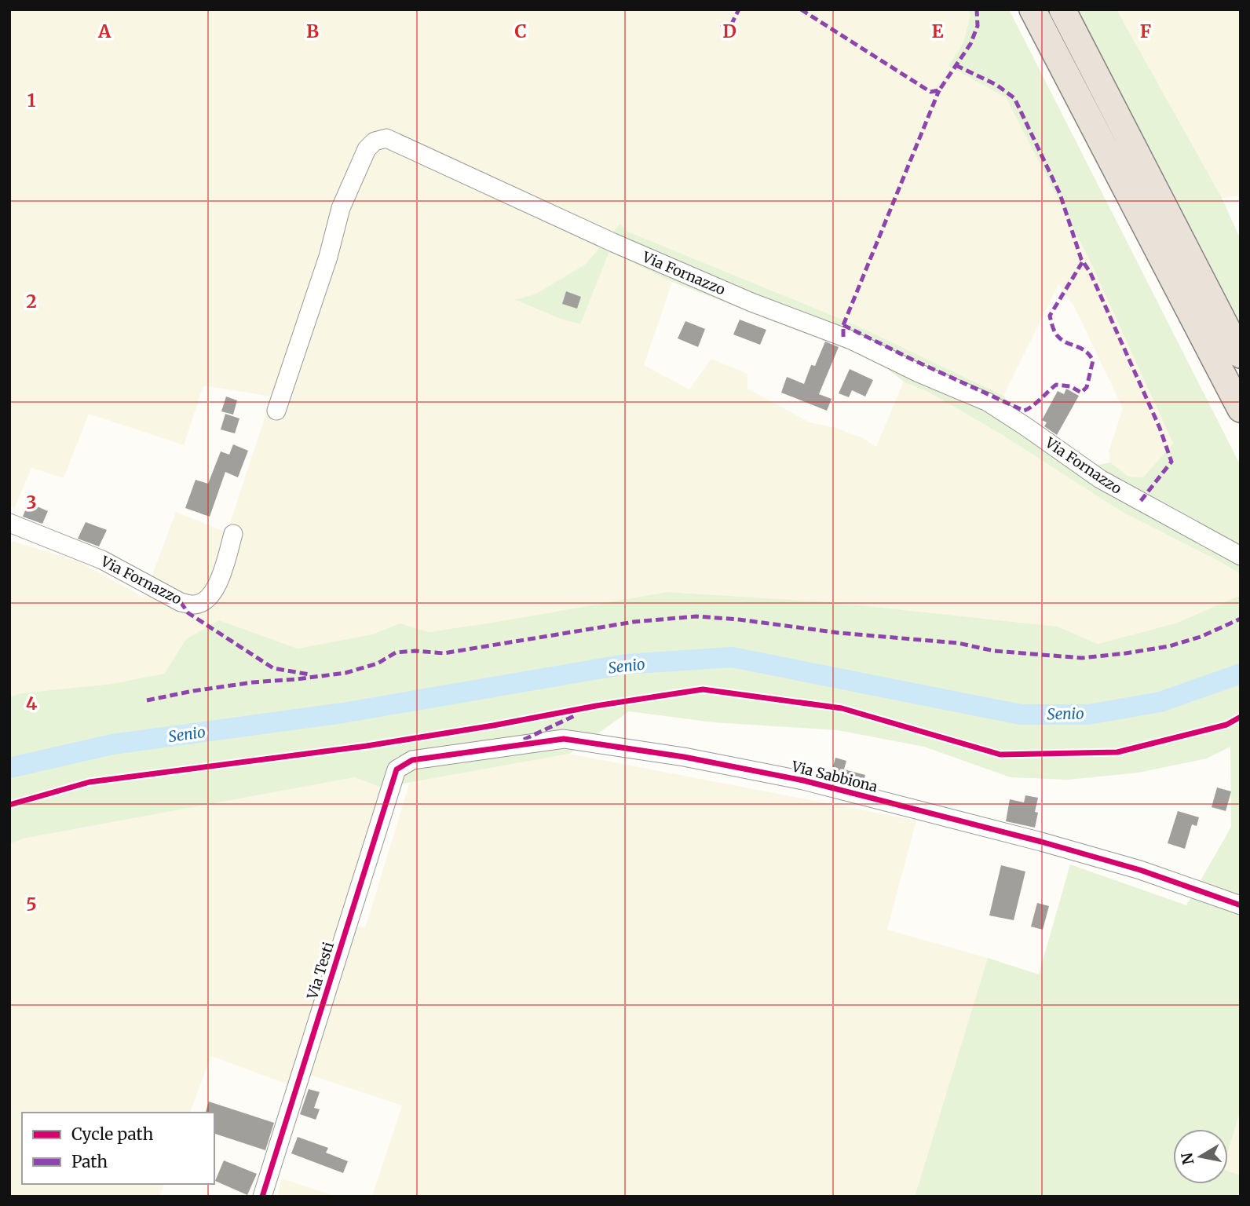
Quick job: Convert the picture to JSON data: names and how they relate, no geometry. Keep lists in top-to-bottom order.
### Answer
{
  "streets": {
    "street": ["Via Fornazzo", "Via Sabbiona", "Via Testi"]
  },
  "crossings": [
    ["Via Sabbiona", "Via Testi"]
  ],
  "water": ["Senio"],
  "legend": ["Cycle path", "Path"],
  "north": "left",
  "grid": {
    "columns": [
      "A",
      "B",
      "C",
      "D",
      "E",
      "F"
    ],
    "rows": [
      "1",
      "2",
      "3",
      "4",
      "5"
    ]
  }
}
